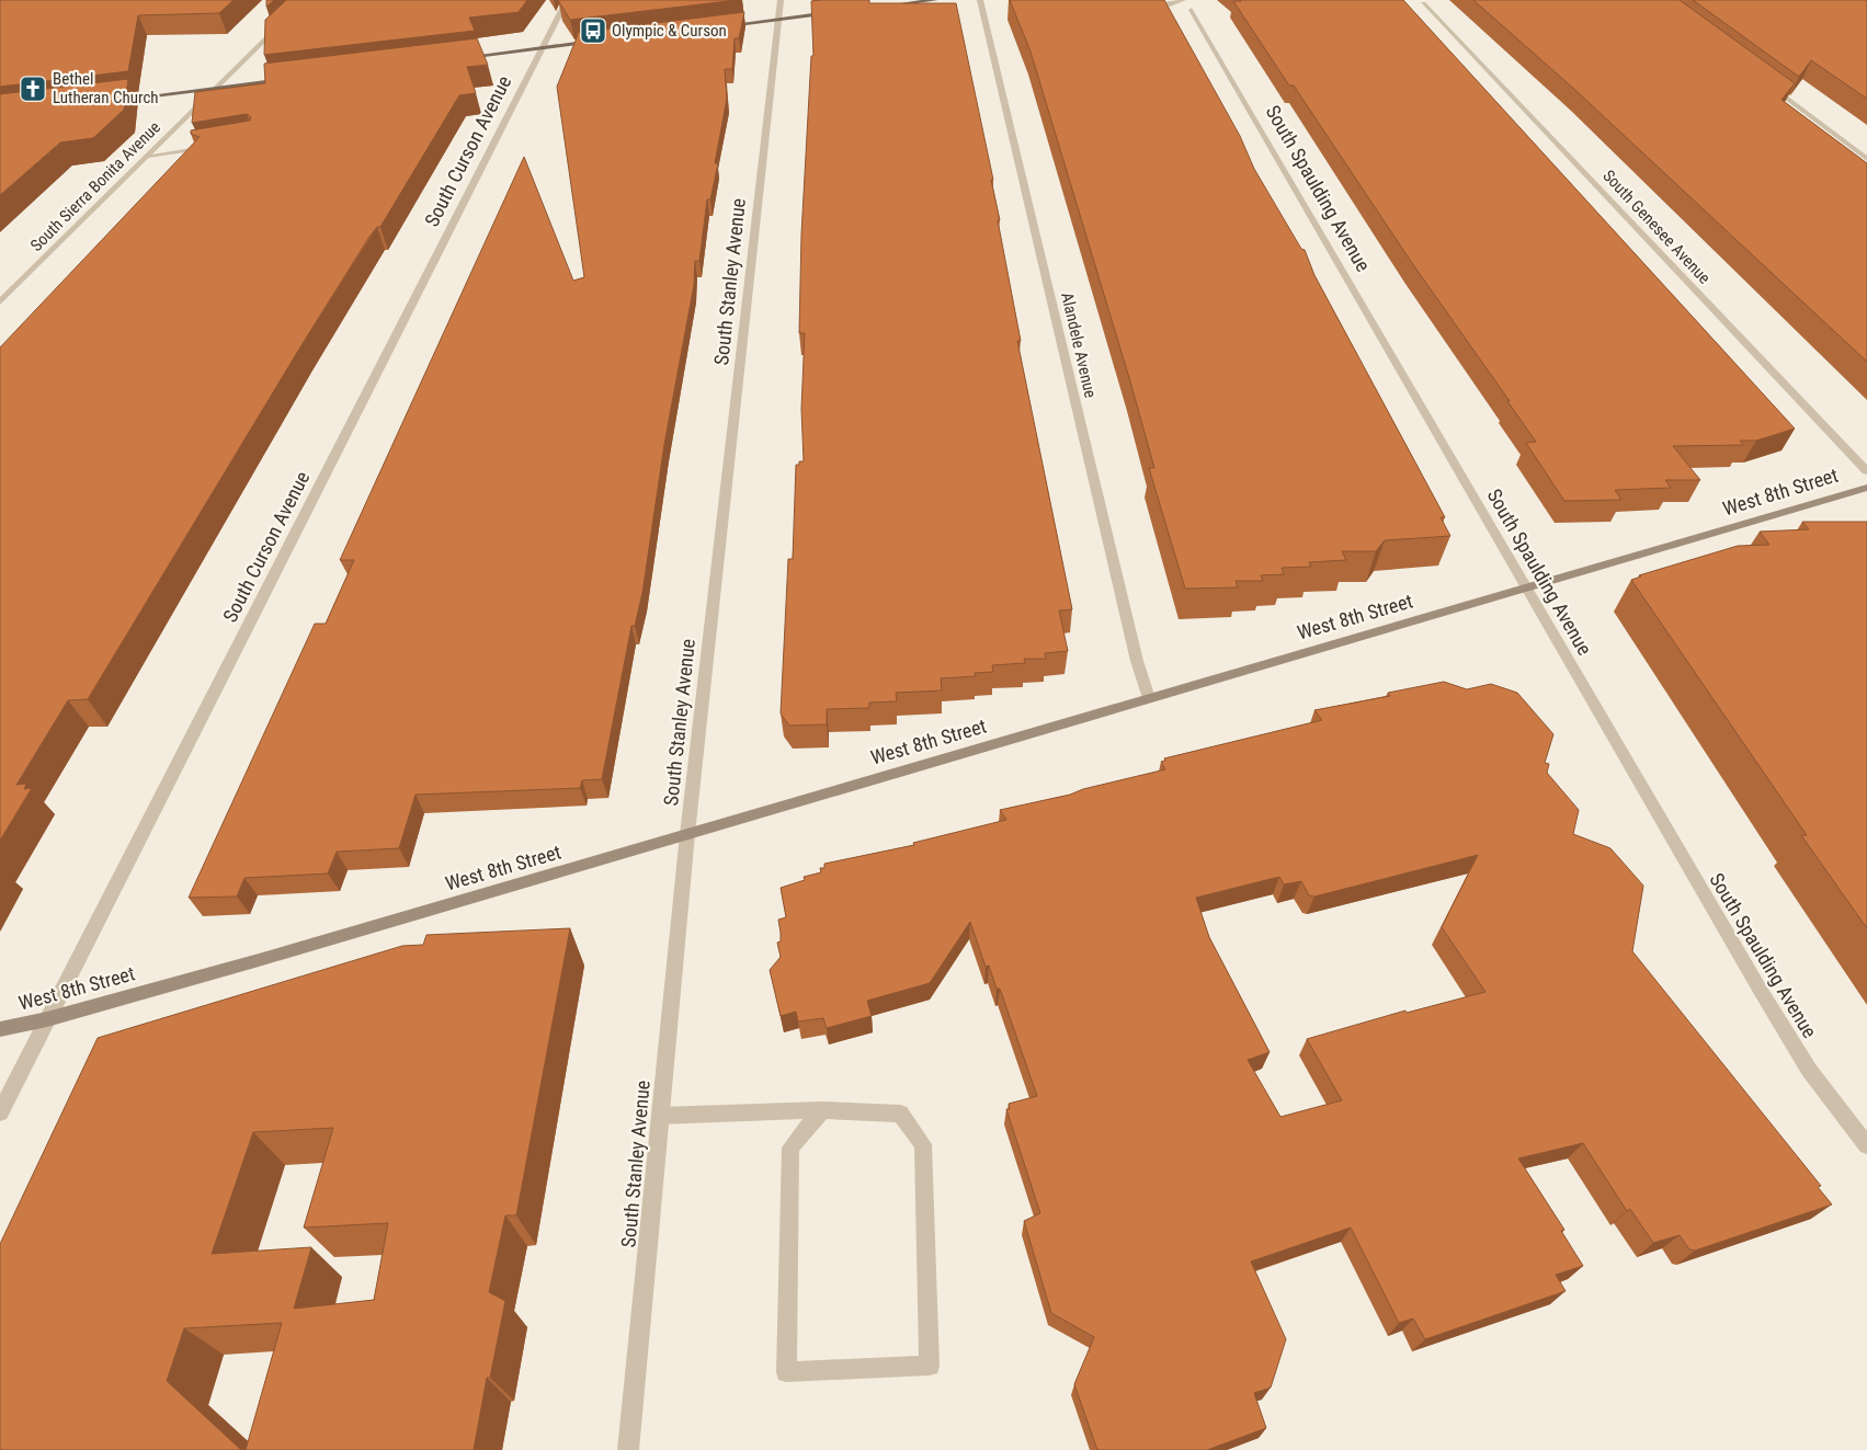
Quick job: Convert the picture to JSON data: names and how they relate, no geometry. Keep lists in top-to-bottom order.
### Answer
{
  "streets": {
    "street": [
      "South Curson Avenue",
      "South Sierra Bonita Avenue",
      "South Spaulding Avenue",
      "South Genesee Avenue",
      "South Stanley Avenue",
      "Alandele Avenue",
      "West 8th Street"
    ]
  },
  "crossings": [
    ["South Curson Avenue", "West 8th Street"],
    ["South Spaulding Avenue", "West 8th Street"],
    ["South Stanley Avenue", "West 8th Street"],
    ["Alandele Avenue", "West 8th Street"]
  ],
  "places": {
    "bus stop": ["Olympic & Curson"],
    "church": ["Bethel Lutheran Church"]
  }
}
